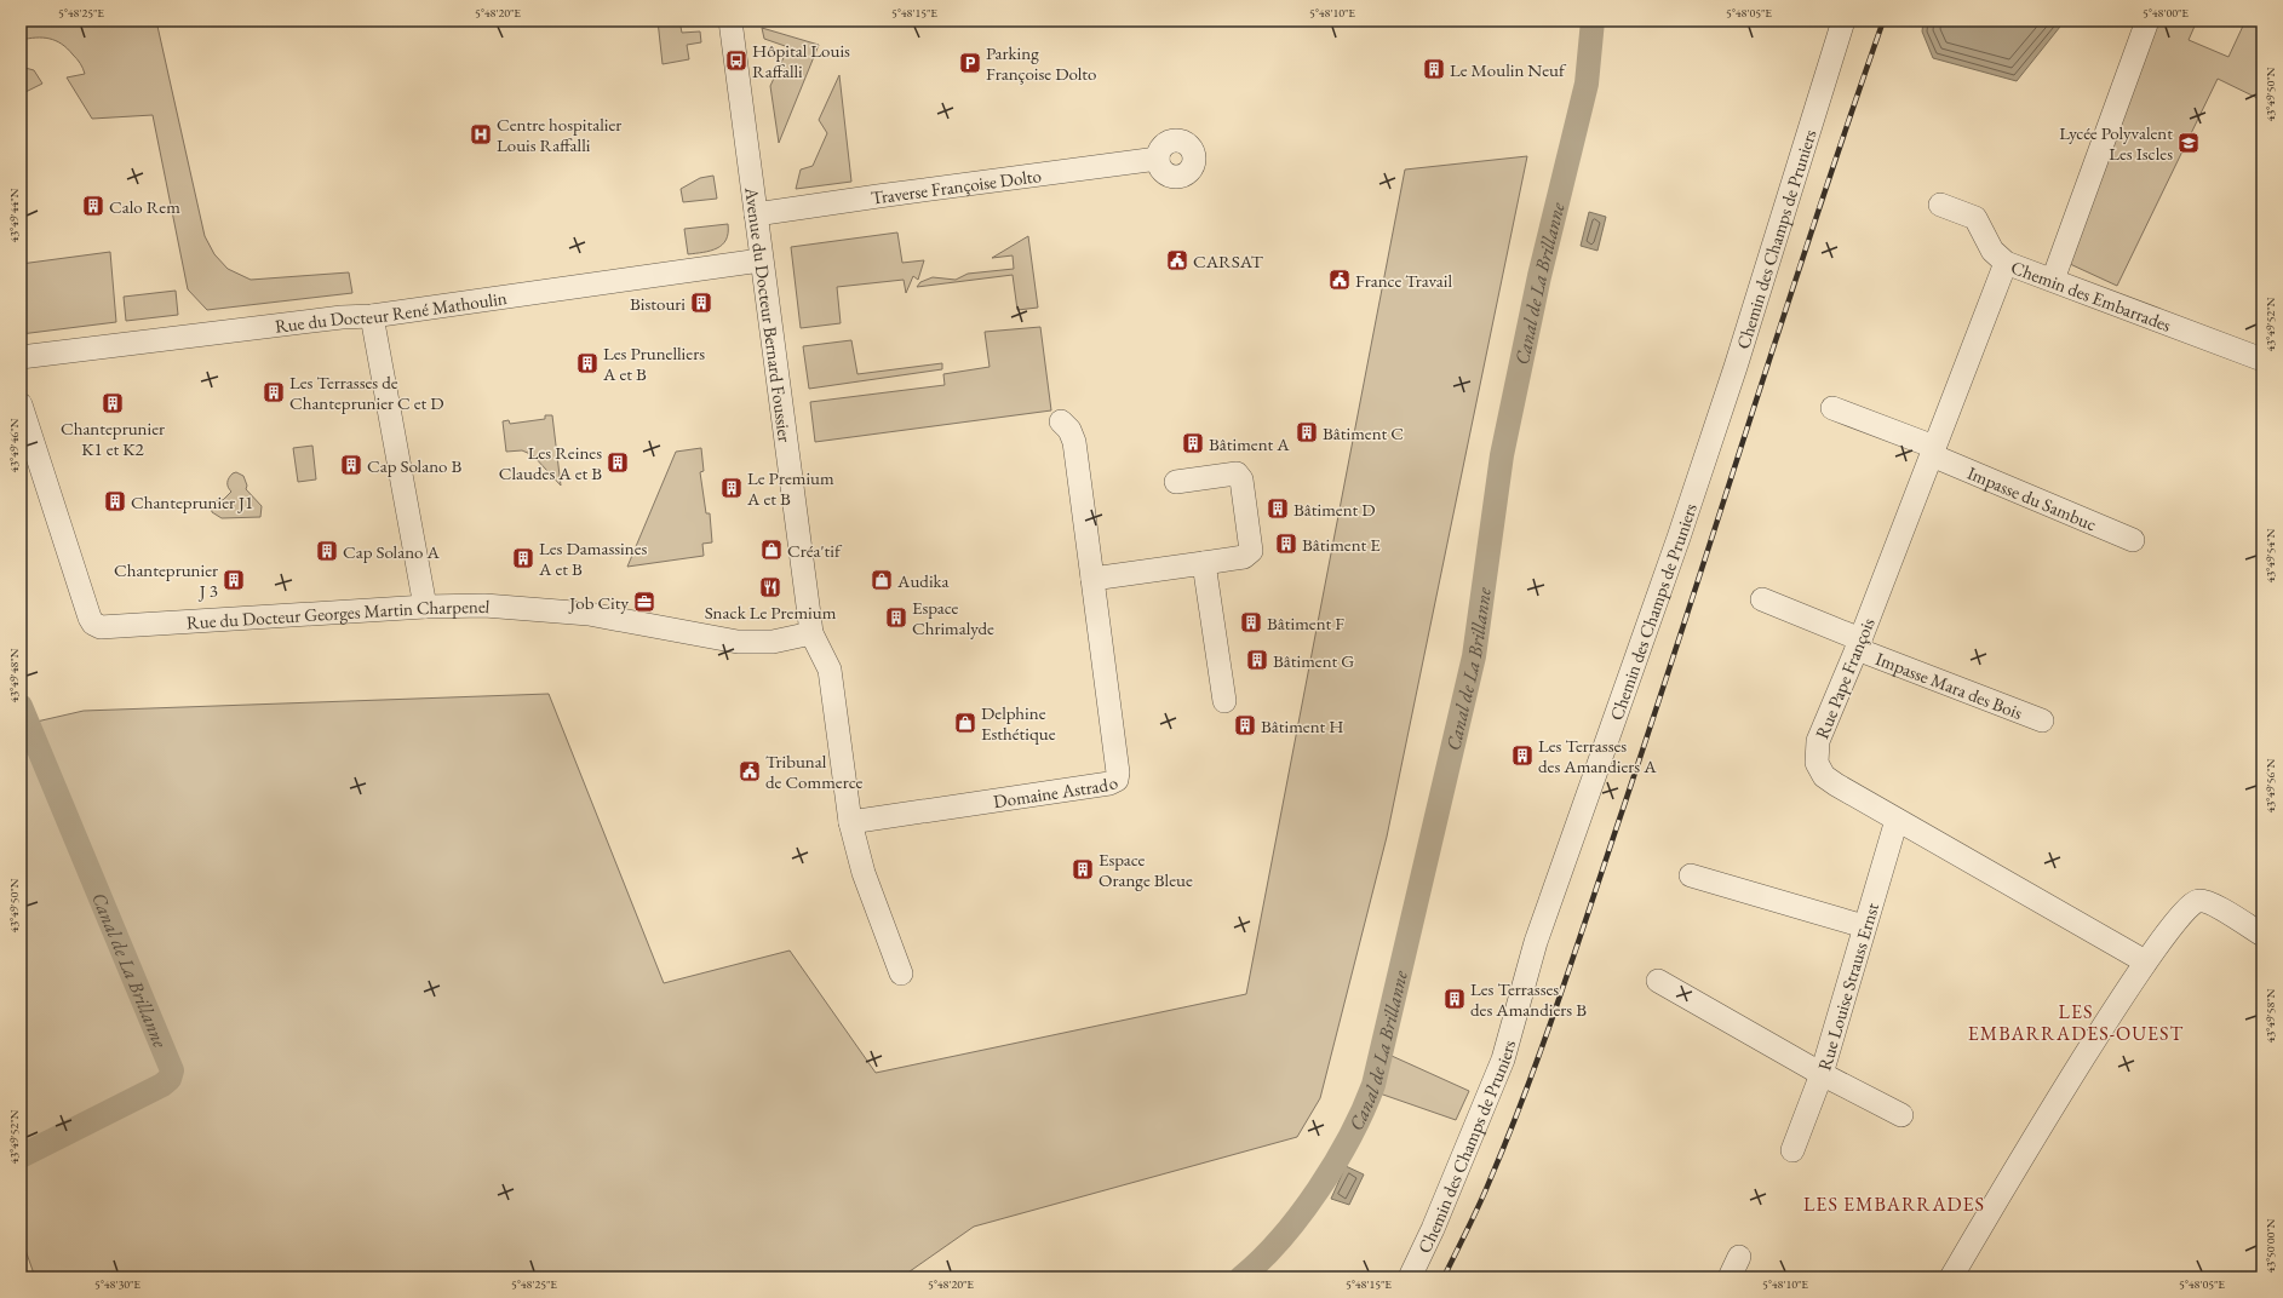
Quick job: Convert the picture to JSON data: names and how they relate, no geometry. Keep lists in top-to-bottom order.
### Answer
{
  "streets": {
    "street": [
      "Traverse Françoise Dolto",
      "Chemin des Champs de Pruniers",
      "Chemin des Embarrades",
      "Rue du Docteur René Mathoulin",
      "Avenue du Docteur Bernard Foussier",
      "Impasse du Sambuc",
      "Rue du Docteur Georges Martin Charpenel",
      "Rue Pape François",
      "Impasse Mara des Bois",
      "Domaine Astrado",
      "Rue Louise Strauss Ernst"
    ]
  },
  "crossings": [
    ["Traverse Françoise Dolto", "Avenue du Docteur Bernard Foussier"],
    ["Chemin des Embarrades", "Rue Pape François"],
    ["Rue du Docteur René Mathoulin", "Avenue du Docteur Bernard Foussier"],
    ["Avenue du Docteur Bernard Foussier", "Rue du Docteur Georges Martin Charpenel"],
    ["Avenue du Docteur Bernard Foussier", "Domaine Astrado"],
    ["Impasse du Sambuc", "Rue Pape François"],
    ["Rue Pape François", "Impasse Mara des Bois"],
    ["Rue Pape François", "Rue Louise Strauss Ernst"]
  ],
  "districts": ["LES EMBARRADES-OUEST", "LES EMBARRADES"],
  "water": ["Canal de La Brillanne"],
  "places": {
    "bus stop": ["Hôpital Louis Raffalli"],
    "parking": ["Parking Françoise Dolto"],
    "building": [
      "Le Moulin Neuf",
      "Calo Rem",
      "Bistouri",
      "Les Prunelliers A et B",
      "Les Terrasses de Chanteprunier C et D",
      "Chanteprunier K1 et K2",
      "Bâtiment C",
      "Bâtiment A",
      "Les Reines Claudes A et B",
      "Cap Solano B",
      "Le Premium A et B",
      "Chanteprunier J1",
      "Bâtiment D",
      "Bâtiment E",
      "Cap Solano A",
      "Les Damassines A et B",
      "Chanteprunier J 3",
      "Espace Chrimalyde",
      "Bâtiment F",
      "Bâtiment G",
      "Bâtiment H",
      "Les Terrasses des Amandiers A",
      "Espace Orange Bleue",
      "Les Terrasses des Amandiers B"
    ],
    "hospital": ["Centre hospitalier Louis Raffalli"],
    "school or university": ["Lycée Polyvalent Les Iscles"],
    "public building": ["CARSAT", "France Travail", "Tribunal de Commerce"],
    "shop": ["Créa'tif", "Audika", "Delphine Esthétique"],
    "restaurant": ["Snack Le Premium"],
    "office": ["Job City"]
  },
  "coordinates": [
    "5°48'25\"E",
    "5°48'20\"E",
    "5°48'15\"E",
    "5°48'10\"E",
    "5°48'05\"E",
    "5°48'00\"E",
    "43°49'50\"N",
    "43°49'44\"N",
    "43°49'52\"N",
    "43°49'46\"N",
    "43°49'54\"N",
    "43°49'48\"N",
    "43°49'56\"N",
    "43°49'58\"N",
    "43°50'00\"N",
    "5°48'30\"E"
  ]
}
